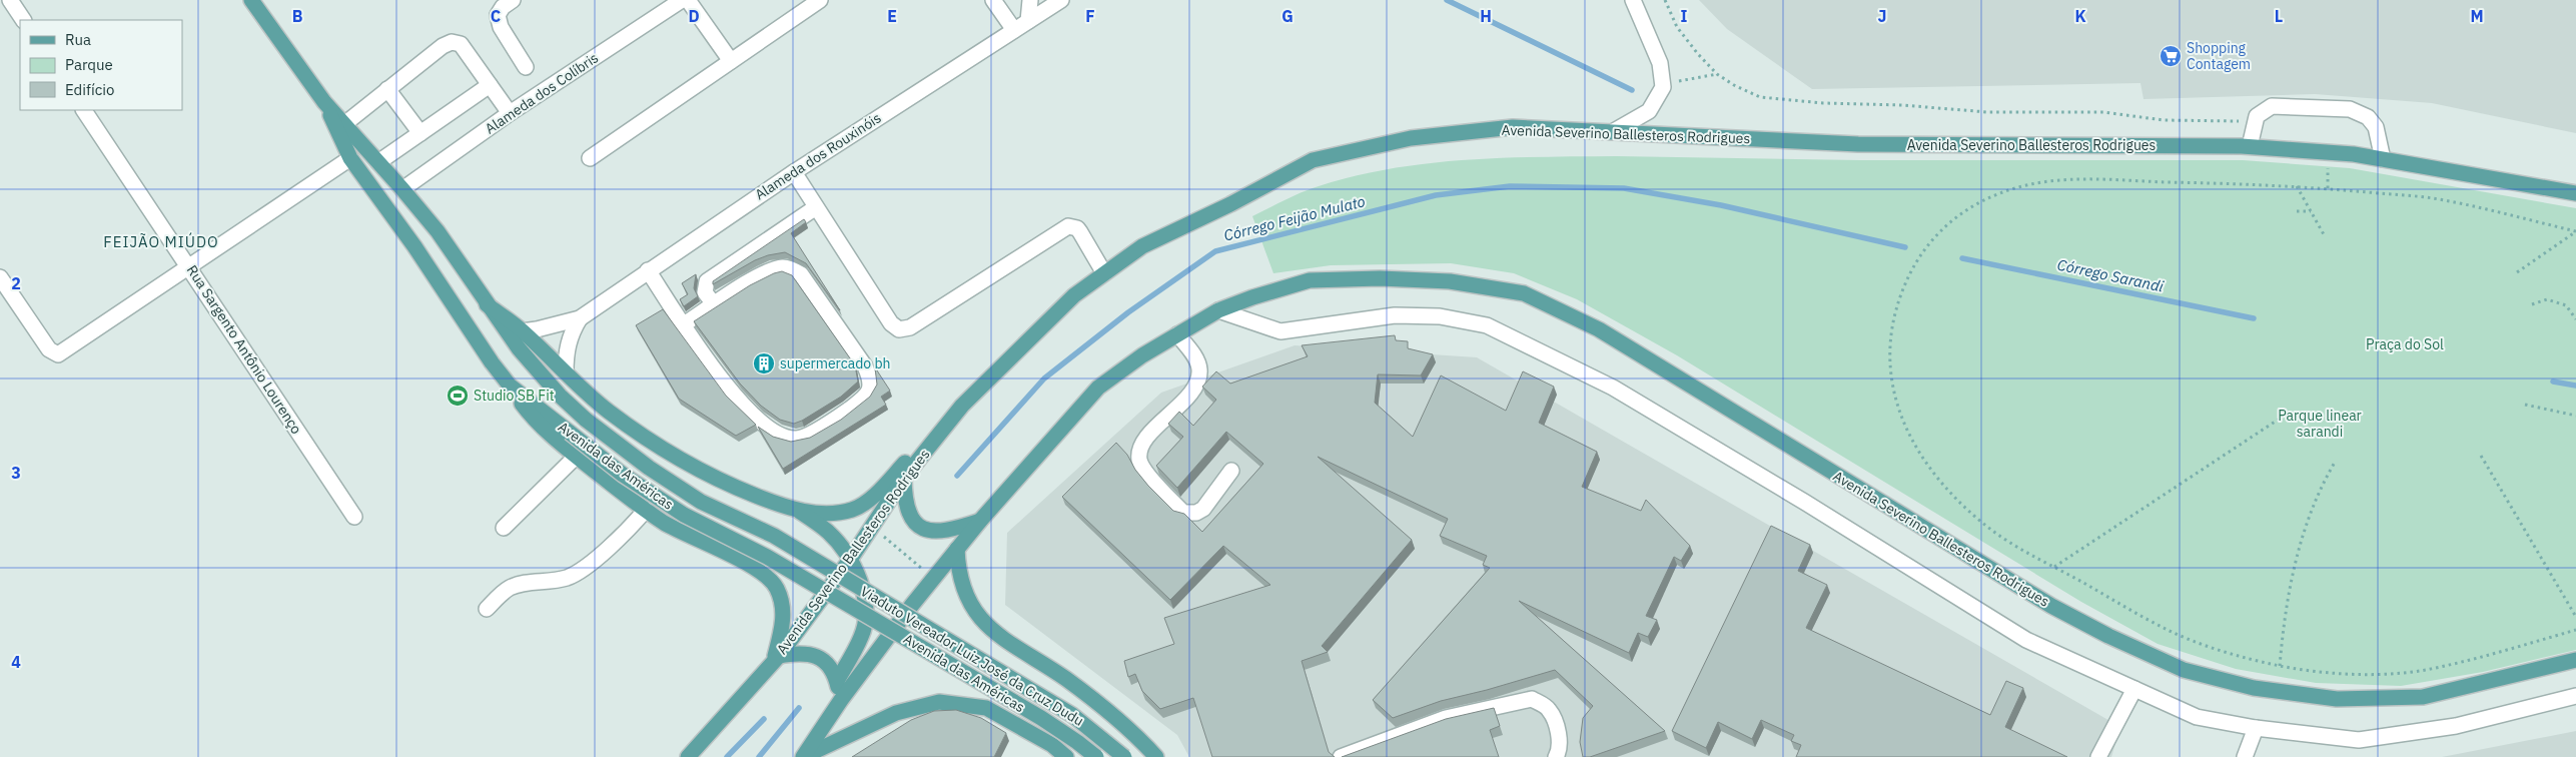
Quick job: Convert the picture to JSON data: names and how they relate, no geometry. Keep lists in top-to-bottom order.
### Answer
{
  "streets": {
    "main road": ["Avenida Severino Ballesteros Rodrigues", "Avenida das Américas", "Viaduto Vereador Luiz José da Cruz Dudu"],
    "street": ["Alameda dos Colíbris", "Alameda dos Rouxinóis", "Rua Sargento Antônio Lourenço"]
  },
  "crossings": [
    ["Alameda dos Colíbris", "Avenida das Américas"],
    ["Avenida das Américas", "Viaduto Vereador Luiz José da Cruz Dudu"]
  ],
  "districts": ["FEIJÃO MIÚDO"],
  "water": ["Córrego Feijão Mulato", "Córrego Sarandi"],
  "parks": ["Praça do Sol", "Parque linear sarandi"],
  "places": {
    "supermarket": ["Shopping Contagem"],
    "building": ["supermercado bh"],
    "sports": ["Studio SB Fit"]
  },
  "legend": ["Rua", "Parque", "Edifício"],
  "grid": {
    "columns": [
      "B",
      "C",
      "D",
      "E",
      "F",
      "G",
      "H",
      "I",
      "J",
      "K",
      "L",
      "M"
    ],
    "rows": ["2", "3", "4"]
  }
}
